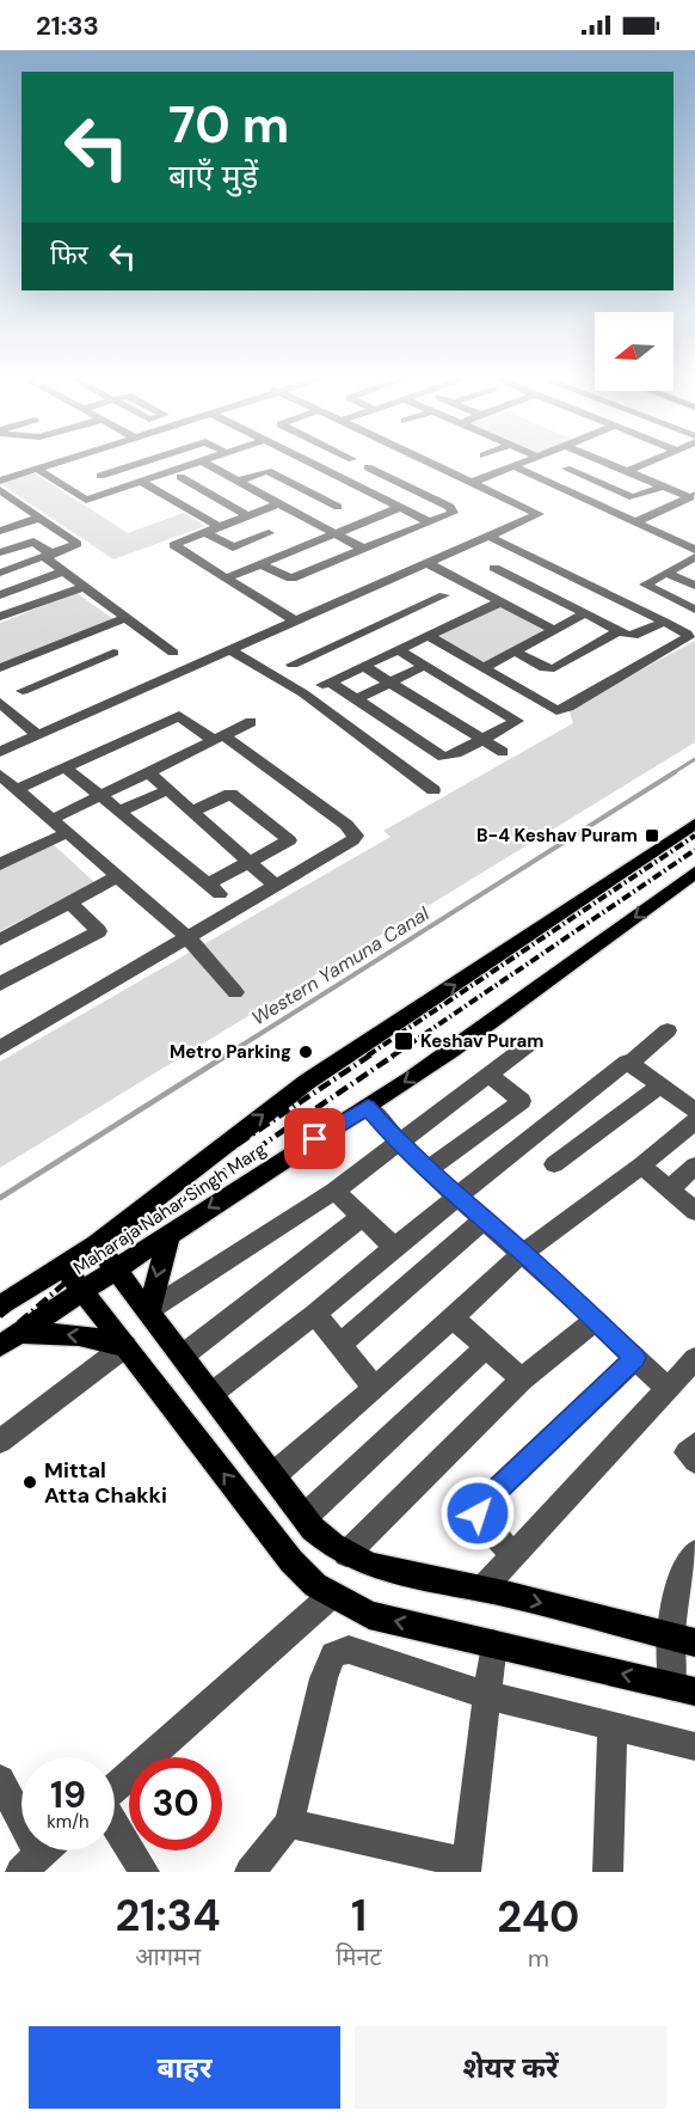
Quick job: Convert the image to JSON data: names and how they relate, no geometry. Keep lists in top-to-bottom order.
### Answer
{
  "streets": {
    "main road": ["Maharaja Nahar Singh Marg"]
  },
  "water": ["Western Yamuna Canal"],
  "places": {
    "transit": ["B-4 Keshav Puram", "Keshav Puram"],
    "other": ["Metro Parking", "Mittal Atta Chakki"]
  },
  "north": "left",
  "page": {
    "status": "21:33",
    "turn": ["70 m", "बाएँ मुड़ें"],
    "then": "फिर",
    "speed": "19 km/h",
    "limit": "30",
    "eta": [
      "21:34",
      "आगमन",
      "1",
      "मिनट",
      "240",
      "m"
    ],
    "buttons": ["बाहर", "शेयर करें"]
  }
}
